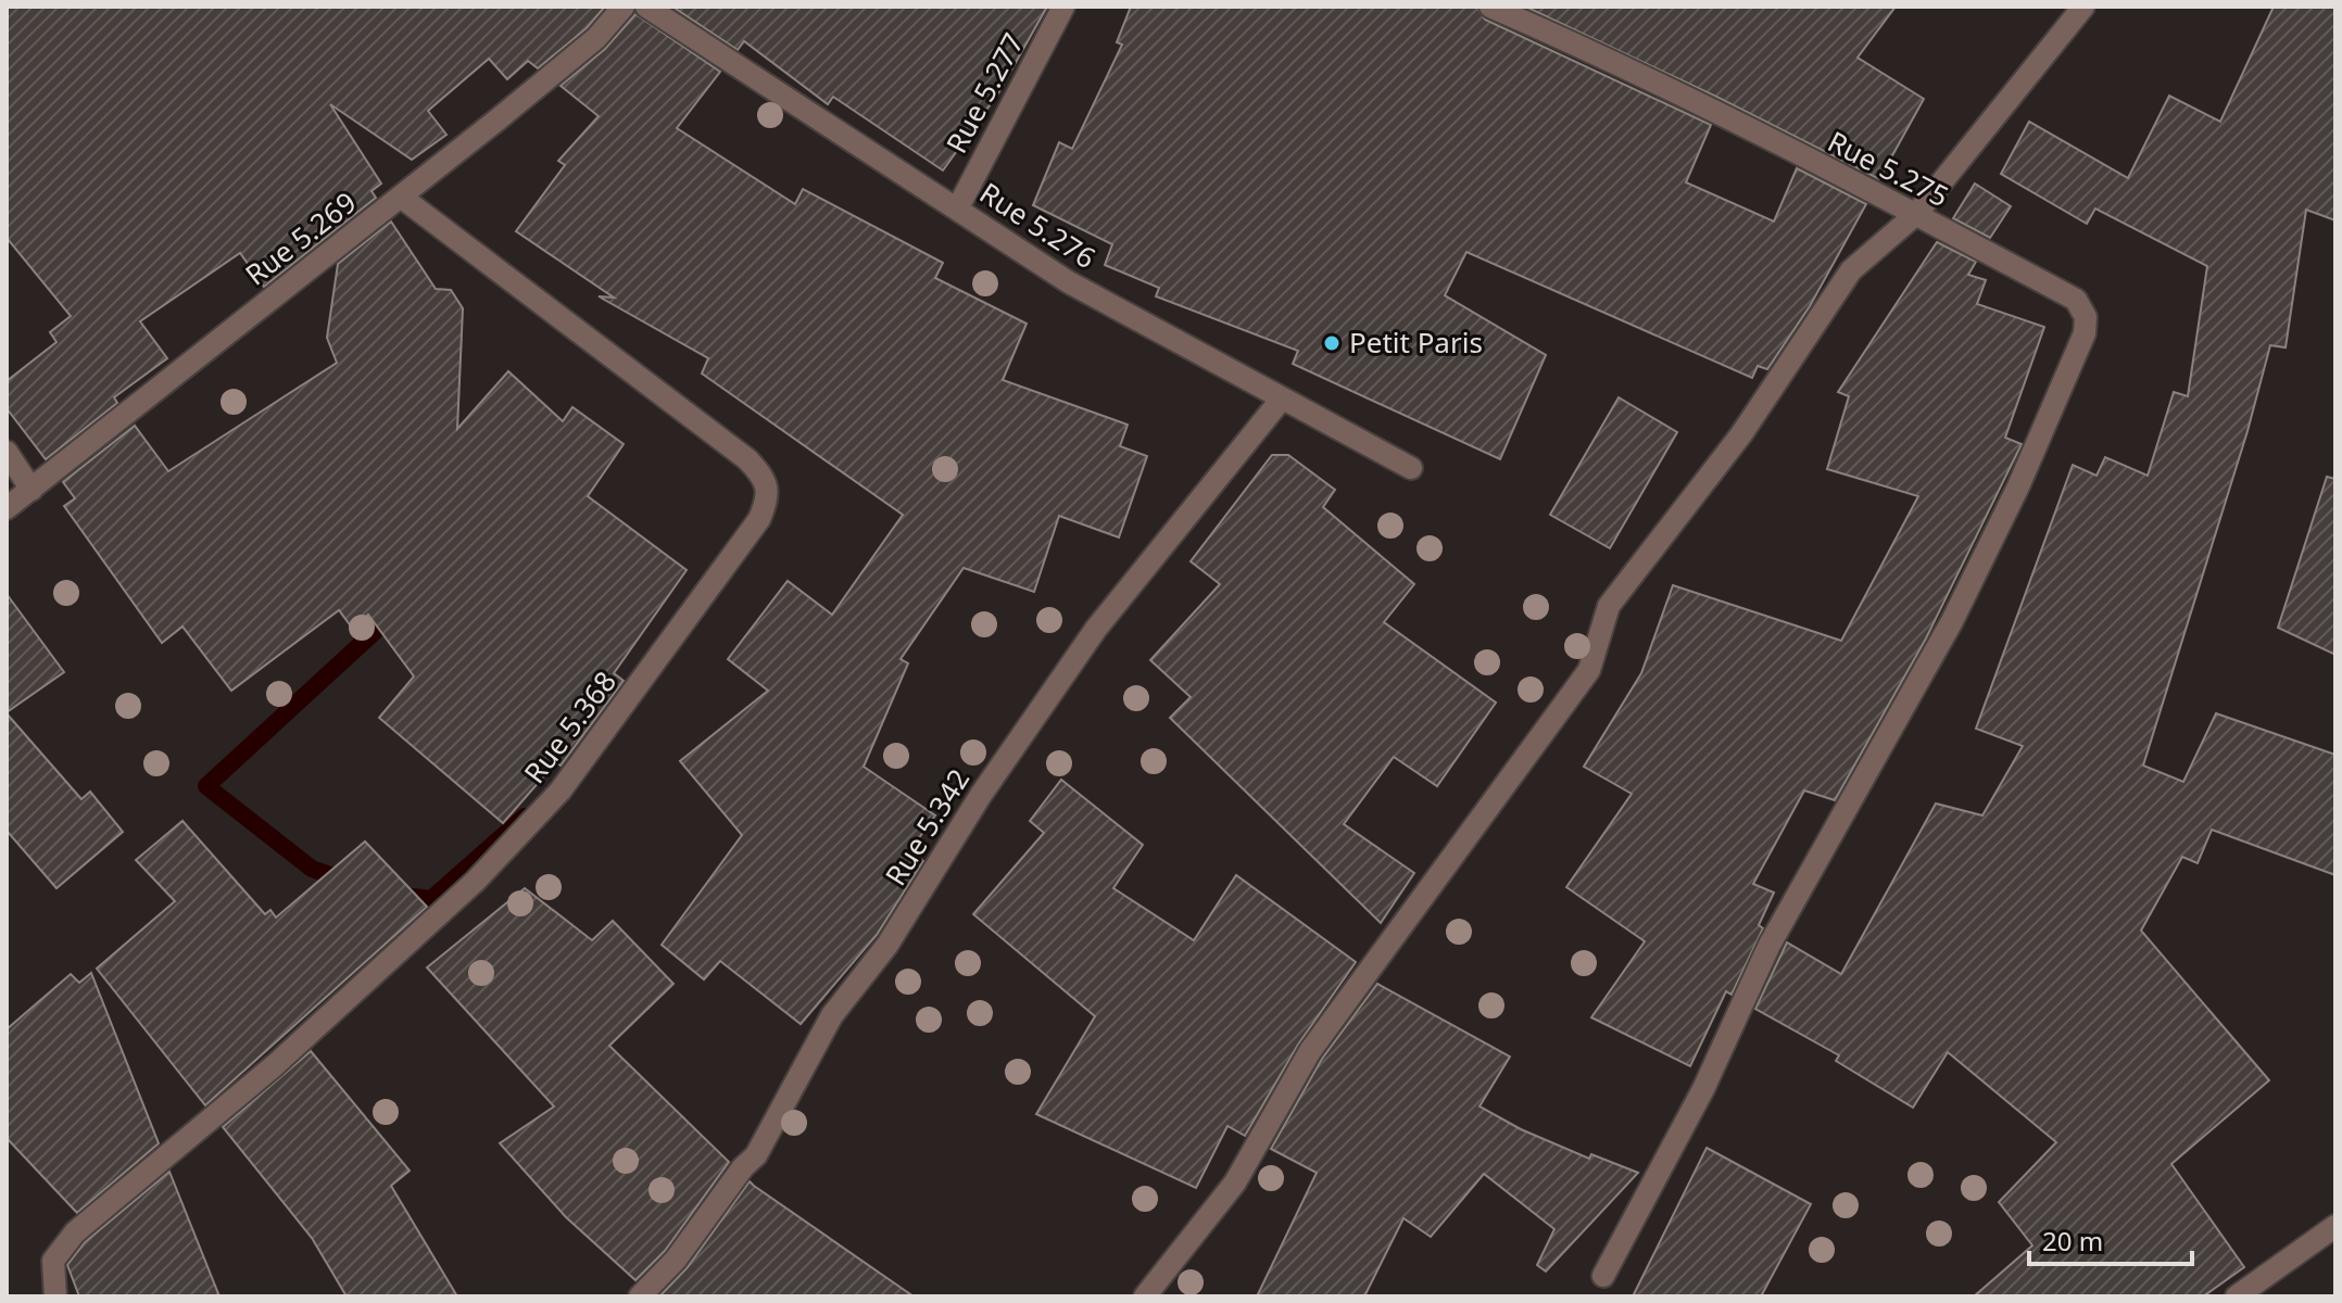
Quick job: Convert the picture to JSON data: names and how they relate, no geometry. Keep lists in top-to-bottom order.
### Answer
{
  "streets": {
    "street": [
      "Rue 5.277",
      "Rue 5.275",
      "Rue 5.276",
      "Rue 5.269",
      "Rue 5.368",
      "Rue 5.342"
    ]
  },
  "crossings": [
    ["Rue 5.277", "Rue 5.276"],
    ["Rue 5.276", "Rue 5.342"],
    ["Rue 5.269", "Rue 5.368"]
  ],
  "places": ["Petit Paris"],
  "scale_bar": "20 m"
}
